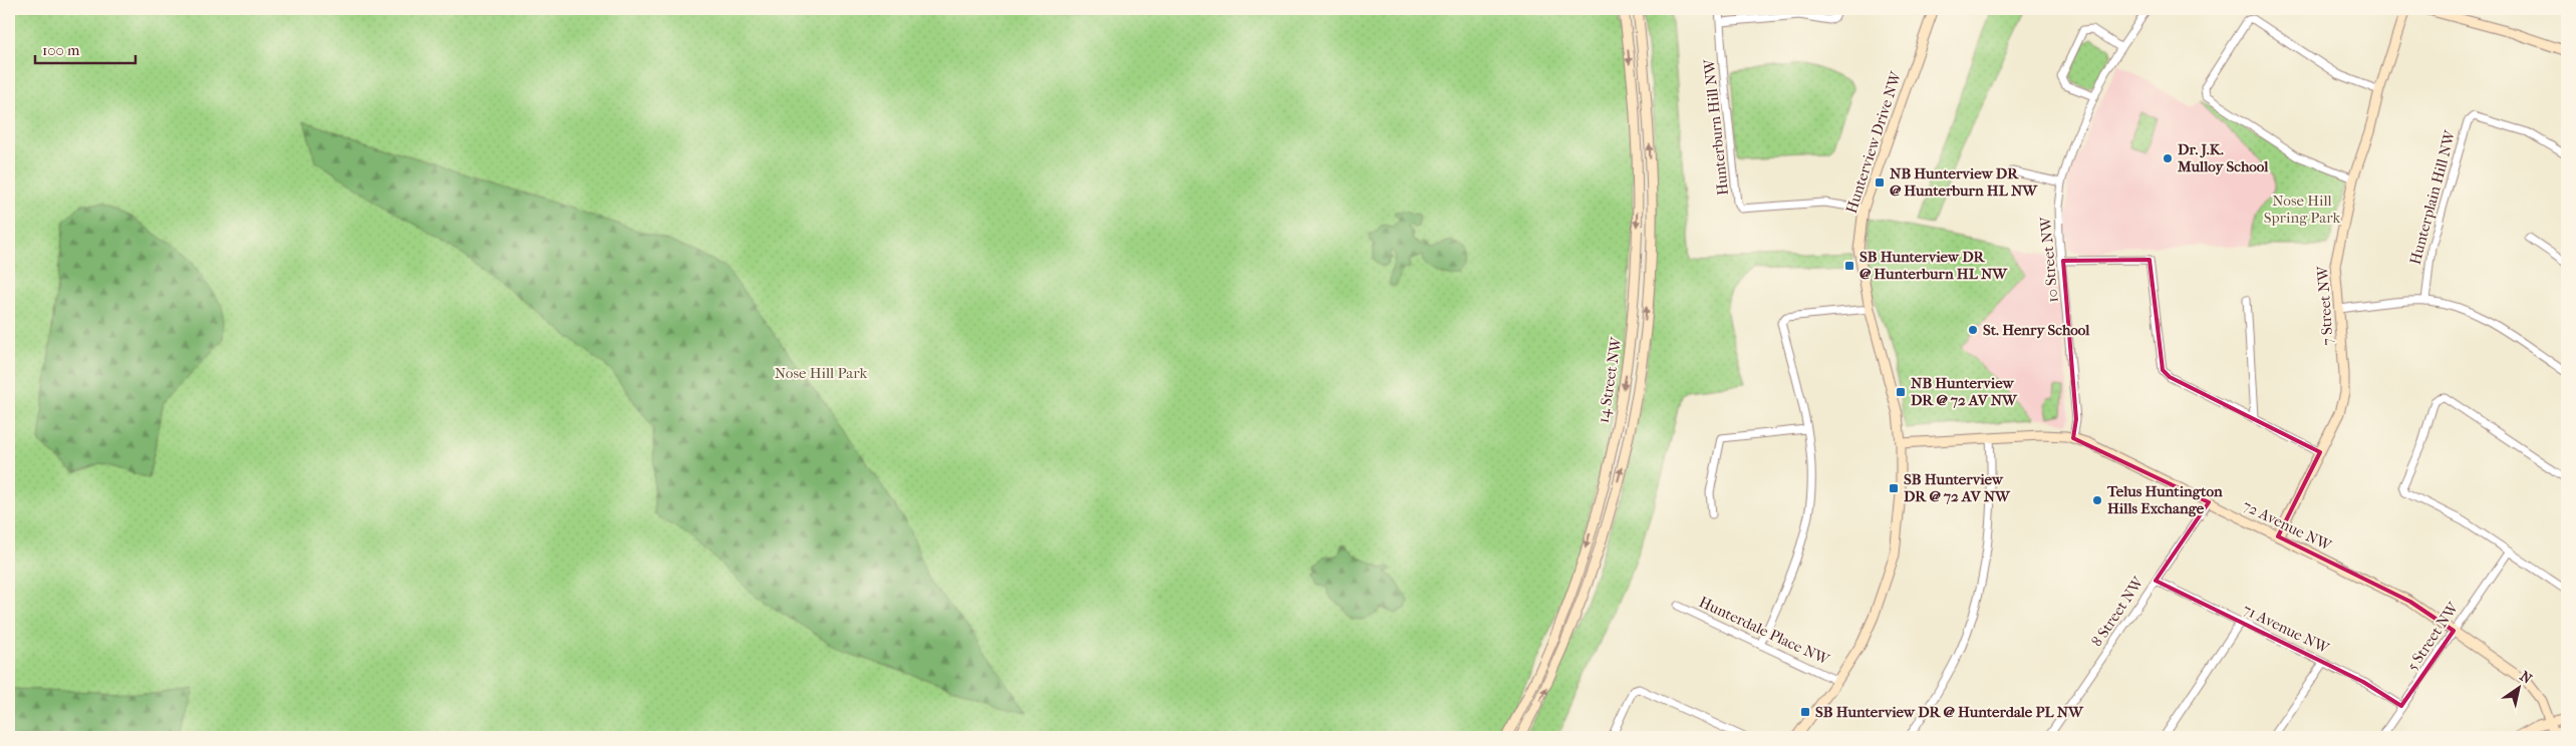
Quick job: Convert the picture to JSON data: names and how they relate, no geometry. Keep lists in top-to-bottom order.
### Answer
{
  "streets": {
    "street": [
      "Hunterburn Hill NW",
      "Hunterview Drive NW",
      "Hunterplain Hill NW",
      "10 Street NW",
      "7 Street NW",
      "14 Street NW",
      "72 Avenue NW",
      "8 Street NW",
      "71 Avenue NW",
      "Hunterdale Place NW",
      "5 Street NW"
    ]
  },
  "crossings": [
    ["Hunterburn Hill NW", "Hunterview Drive NW"],
    ["Hunterview Drive NW", "72 Avenue NW"],
    ["Hunterview Drive NW", "Hunterdale Place NW"],
    ["10 Street NW", "72 Avenue NW"],
    ["7 Street NW", "72 Avenue NW"],
    ["72 Avenue NW", "8 Street NW"],
    ["72 Avenue NW", "5 Street NW"],
    ["8 Street NW", "71 Avenue NW"],
    ["71 Avenue NW", "5 Street NW"]
  ],
  "parks": ["Nose Hill Spring Park", "Nose Hill Park"],
  "places": {
    "other": ["Dr. J.K. Mulloy School", "St. Henry School", "Telus Huntington Hills Exchange"],
    "transit": [
      "NB Hunterview DR @ Hunterburn HL NW",
      "SB Hunterview DR @ Hunterburn HL NW",
      "NB Hunterview DR @ 72 AV NW",
      "SB Hunterview DR @ 72 AV NW",
      "SB Hunterview DR @ Hunterdale PL NW"
    ]
  },
  "scale_bar": "100 m",
  "north": "top right"
}
